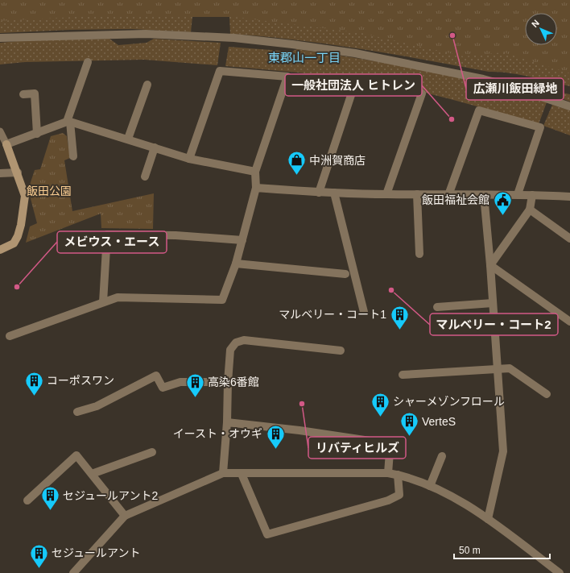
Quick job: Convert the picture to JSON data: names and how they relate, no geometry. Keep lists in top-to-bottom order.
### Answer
{
  "districts": ["東郡山一丁目"],
  "parks": ["飯田公園"],
  "places": {
    "other": [
      "広瀬川飯田緑地",
      "一般社団法人 ヒトレン",
      "メビウス・エース",
      "マルベリー・コート2",
      "リバティヒルズ"
    ],
    "shop": ["中洲賀商店"],
    "public building": ["飯田福祉会館"],
    "building": [
      "マルベリー・コート1",
      "コーポスワン",
      "高染6番館",
      "シャーメゾンフロール",
      "VerteS",
      "イースト・オウギ",
      "セジュールアント2",
      "セジュールアント"
    ]
  },
  "scale_bar": "50 m",
  "north": "top left"
}
